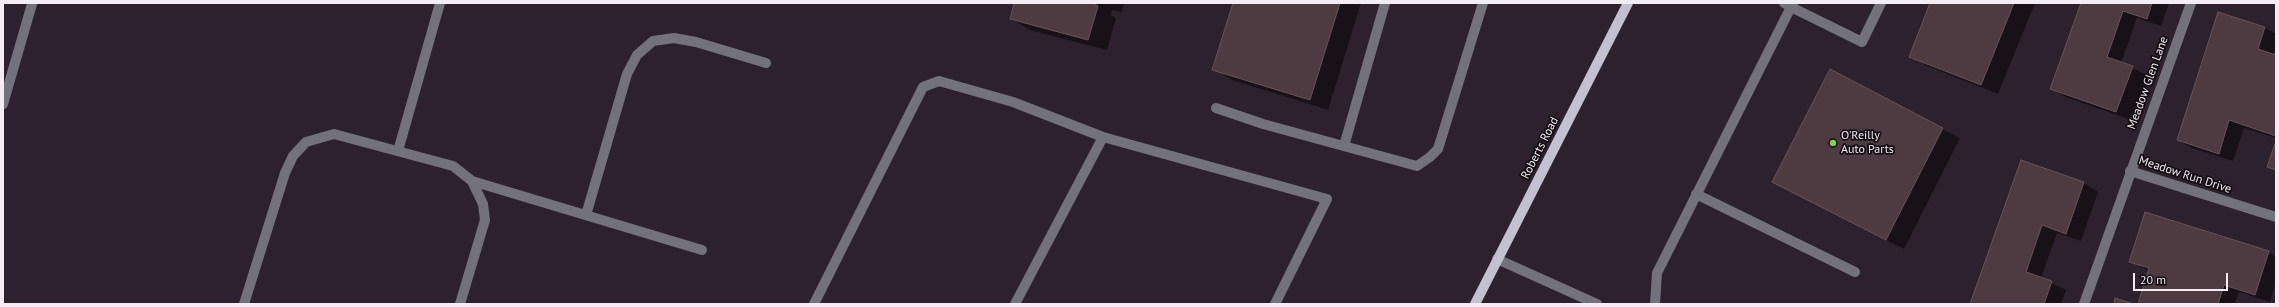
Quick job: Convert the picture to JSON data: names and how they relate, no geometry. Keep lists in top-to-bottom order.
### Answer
{
  "streets": {
    "main road": ["Roberts Road"],
    "street": ["Meadow Glen Lane", "Meadow Run Drive"]
  },
  "crossings": [
    ["Meadow Glen Lane", "Meadow Run Drive"]
  ],
  "places": ["O'Reilly Auto Parts"],
  "scale_bar": "20 m"
}
